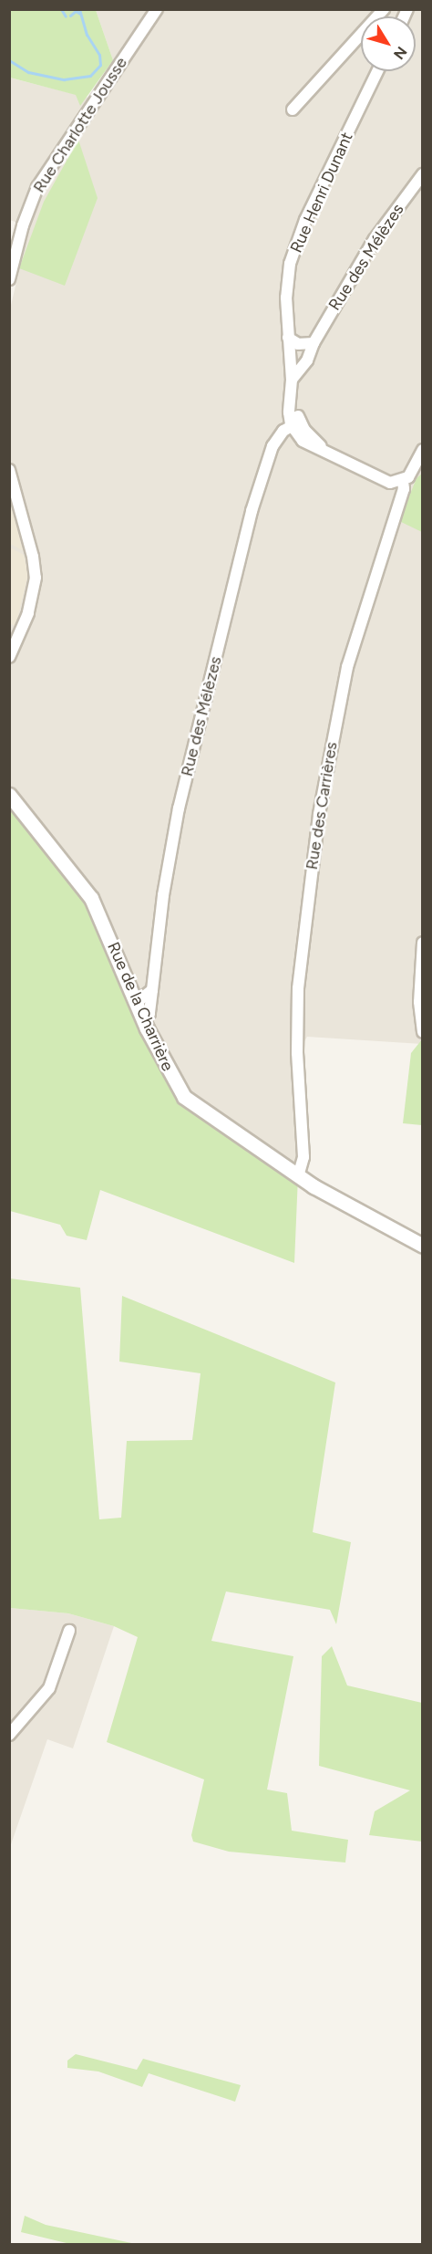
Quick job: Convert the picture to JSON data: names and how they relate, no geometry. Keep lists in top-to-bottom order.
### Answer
{
  "streets": {
    "street": [
      "Rue Charlotte Jousse",
      "Rue Henri Dunant",
      "Rue des Mélèzes",
      "Rue des Carrières",
      "Rue de la Charrière"
    ]
  },
  "crossings": [
    ["Rue Henri Dunant", "Rue des Mélèzes"],
    ["Rue des Mélèzes", "Rue de la Charrière"],
    ["Rue des Carrières", "Rue de la Charrière"]
  ],
  "north": "bottom right"
}
